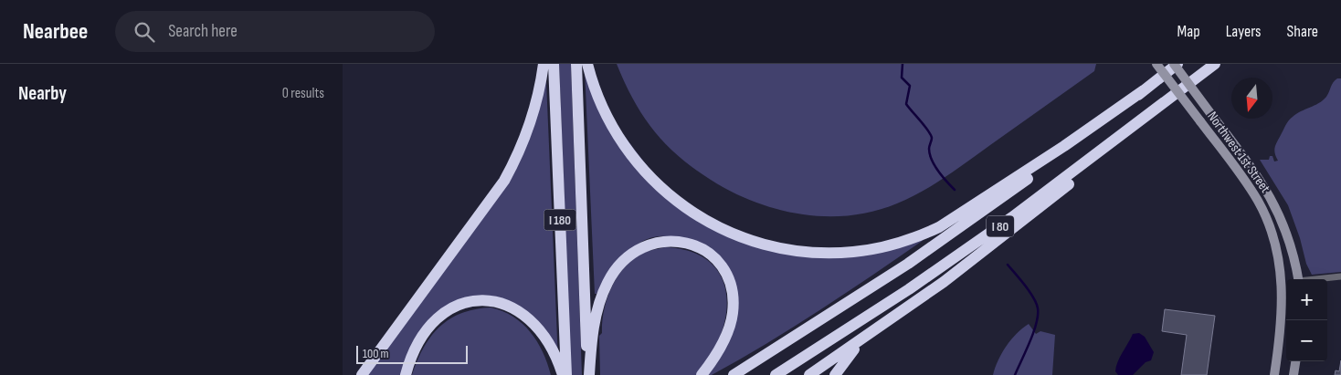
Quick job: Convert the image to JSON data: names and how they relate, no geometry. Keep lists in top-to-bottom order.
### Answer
{
  "streets": {
    "highway": ["I 180", "I 80"],
    "main road": ["Northwest 1st Street"]
  },
  "crossings": [
    ["Northwest 1st Street", "I 80"]
  ],
  "scale_bar": "100 m",
  "north": "bottom",
  "page": {
    "header": "Nearbee",
    "search": "Search here",
    "nav": ["Map", "Layers", "Share"],
    "heading": ["Nearby", "0 results"],
    "map_buttons": ["+", "−"],
    "scale": "100 m"
  }
}
